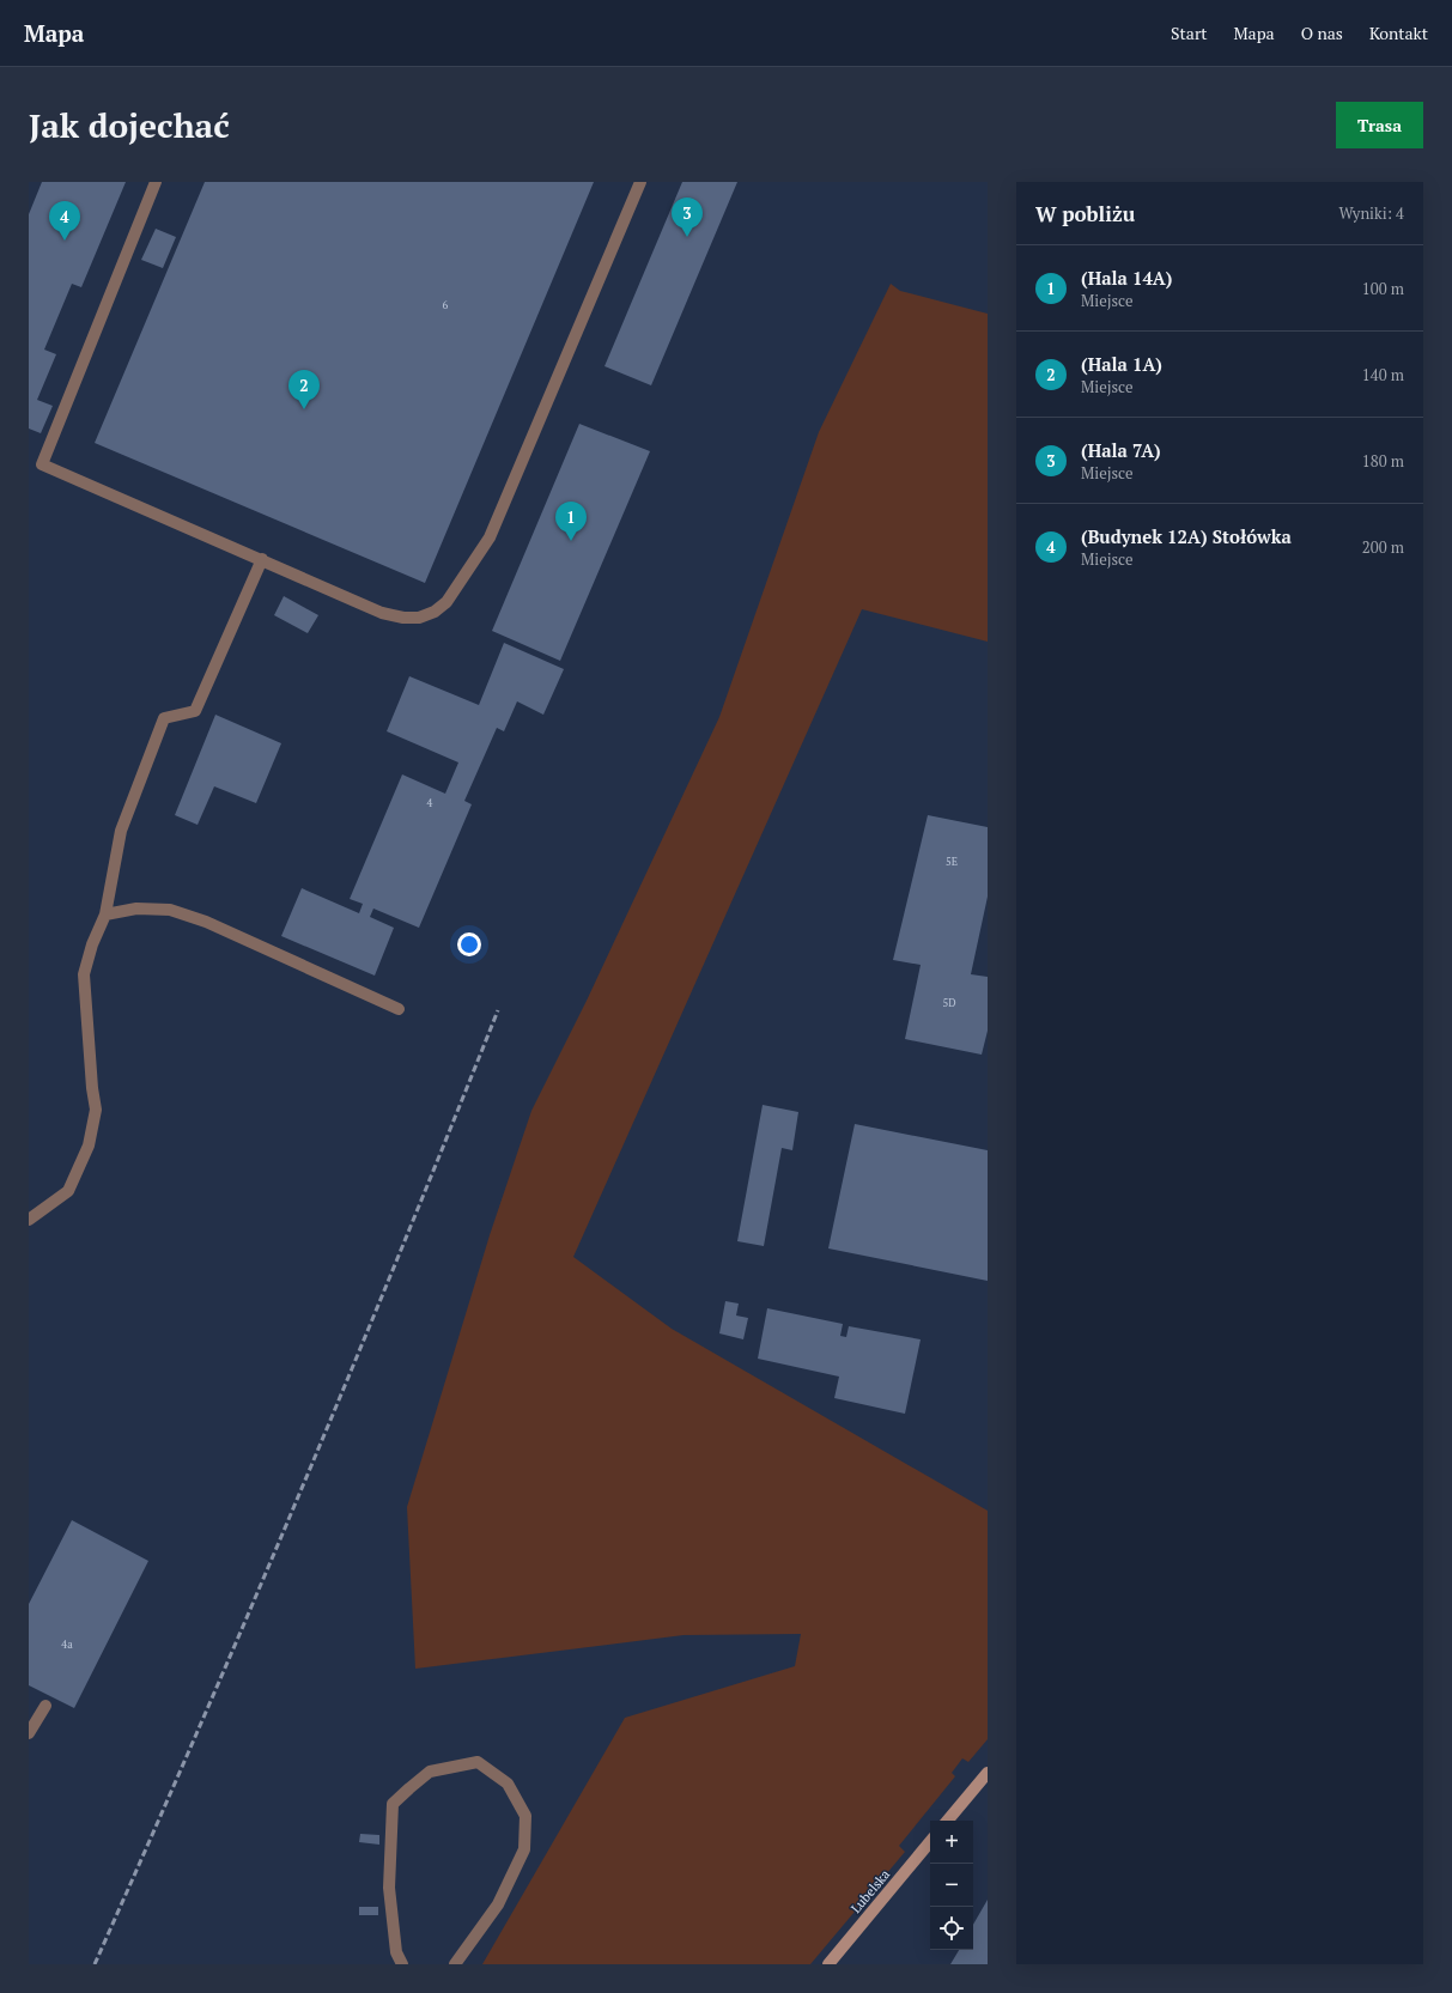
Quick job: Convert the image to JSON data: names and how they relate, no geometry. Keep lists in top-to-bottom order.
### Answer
{
  "streets": {
    "street": ["Lubelska"]
  },
  "house_numbers": [
    "6",
    "4",
    "5E",
    "5D",
    "4a"
  ],
  "page": {
    "header": "Mapa",
    "nav": [
      "Start",
      "Mapa",
      "O nas",
      "Kontakt"
    ],
    "buttons": "Trasa",
    "title": "Jak dojechać",
    "heading": ["W pobliżu", "Wyniki: 4"],
    "pins": [
      "3",
      "4",
      "2",
      "1"
    ],
    "list": [
      {
        "mark": "1",
        "name": "(Hala 14A)",
        "note": "Miejsce",
        "value": "100 m"
      },
      {
        "mark": "2",
        "name": "(Hala 1A)",
        "note": "Miejsce",
        "value": "140 m"
      },
      {
        "mark": "3",
        "name": "(Hala 7A)",
        "note": "Miejsce",
        "value": "180 m"
      },
      {
        "mark": "4",
        "name": "(Budynek 12A) Stołówka",
        "note": "Miejsce",
        "value": "200 m"
      }
    ],
    "map_buttons": ["+", "−"]
  }
}
